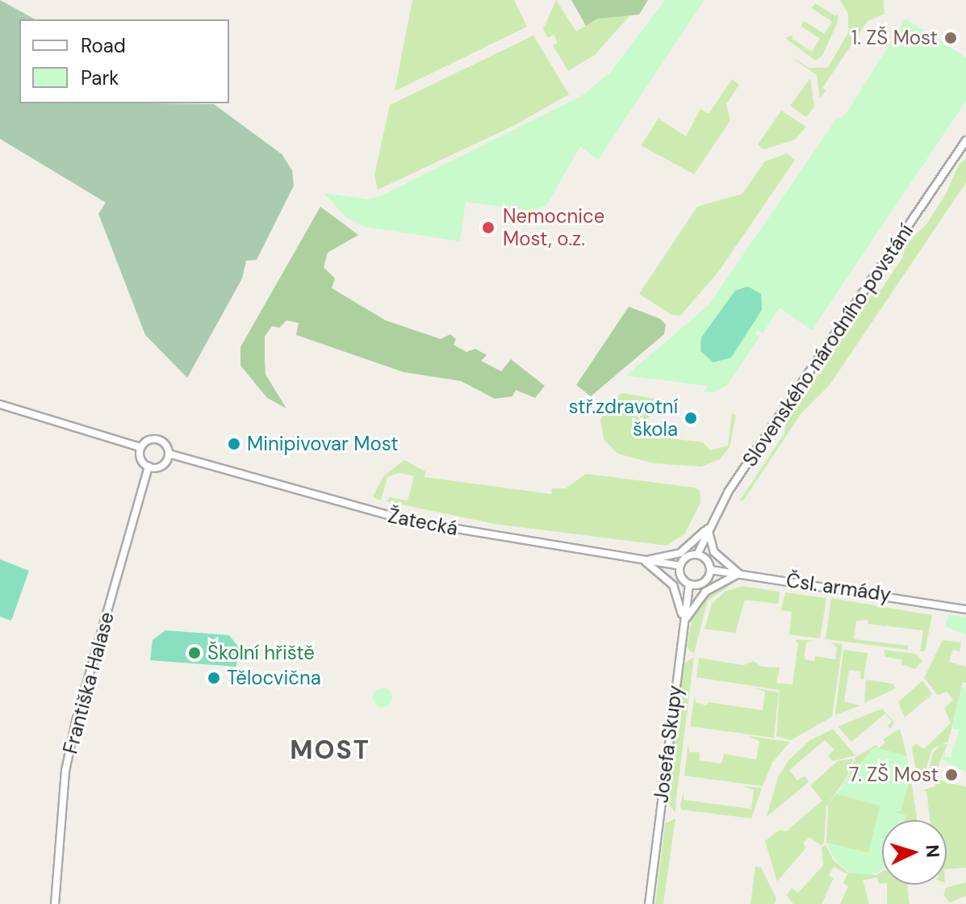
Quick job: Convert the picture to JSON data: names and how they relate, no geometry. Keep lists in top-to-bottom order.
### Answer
{
  "streets": {
    "street": [
      "Slovenského národního povstání",
      "Žatecká",
      "Čsl. armády",
      "Františka Halase",
      "Josefa Skupy"
    ]
  },
  "crossings": [
    ["Slovenského národního povstání", "Žatecká"],
    ["Slovenského národního povstání", "Čsl. armády"],
    ["Slovenského národního povstání", "Josefa Skupy"],
    ["Žatecká", "Čsl. armády"],
    ["Žatecká", "Františka Halase"],
    ["Žatecká", "Josefa Skupy"],
    ["Čsl. armády", "Josefa Skupy"]
  ],
  "districts": ["MOST"],
  "places": [
    "1. ZŠ Most",
    "Nemocnice Most, o.z.",
    "stř.zdravotní škola",
    "Minipivovar Most",
    "Školní hřiště",
    "Tělocvična",
    "7. ZŠ Most"
  ],
  "legend": ["Road", "Park"],
  "north": "right"
}
